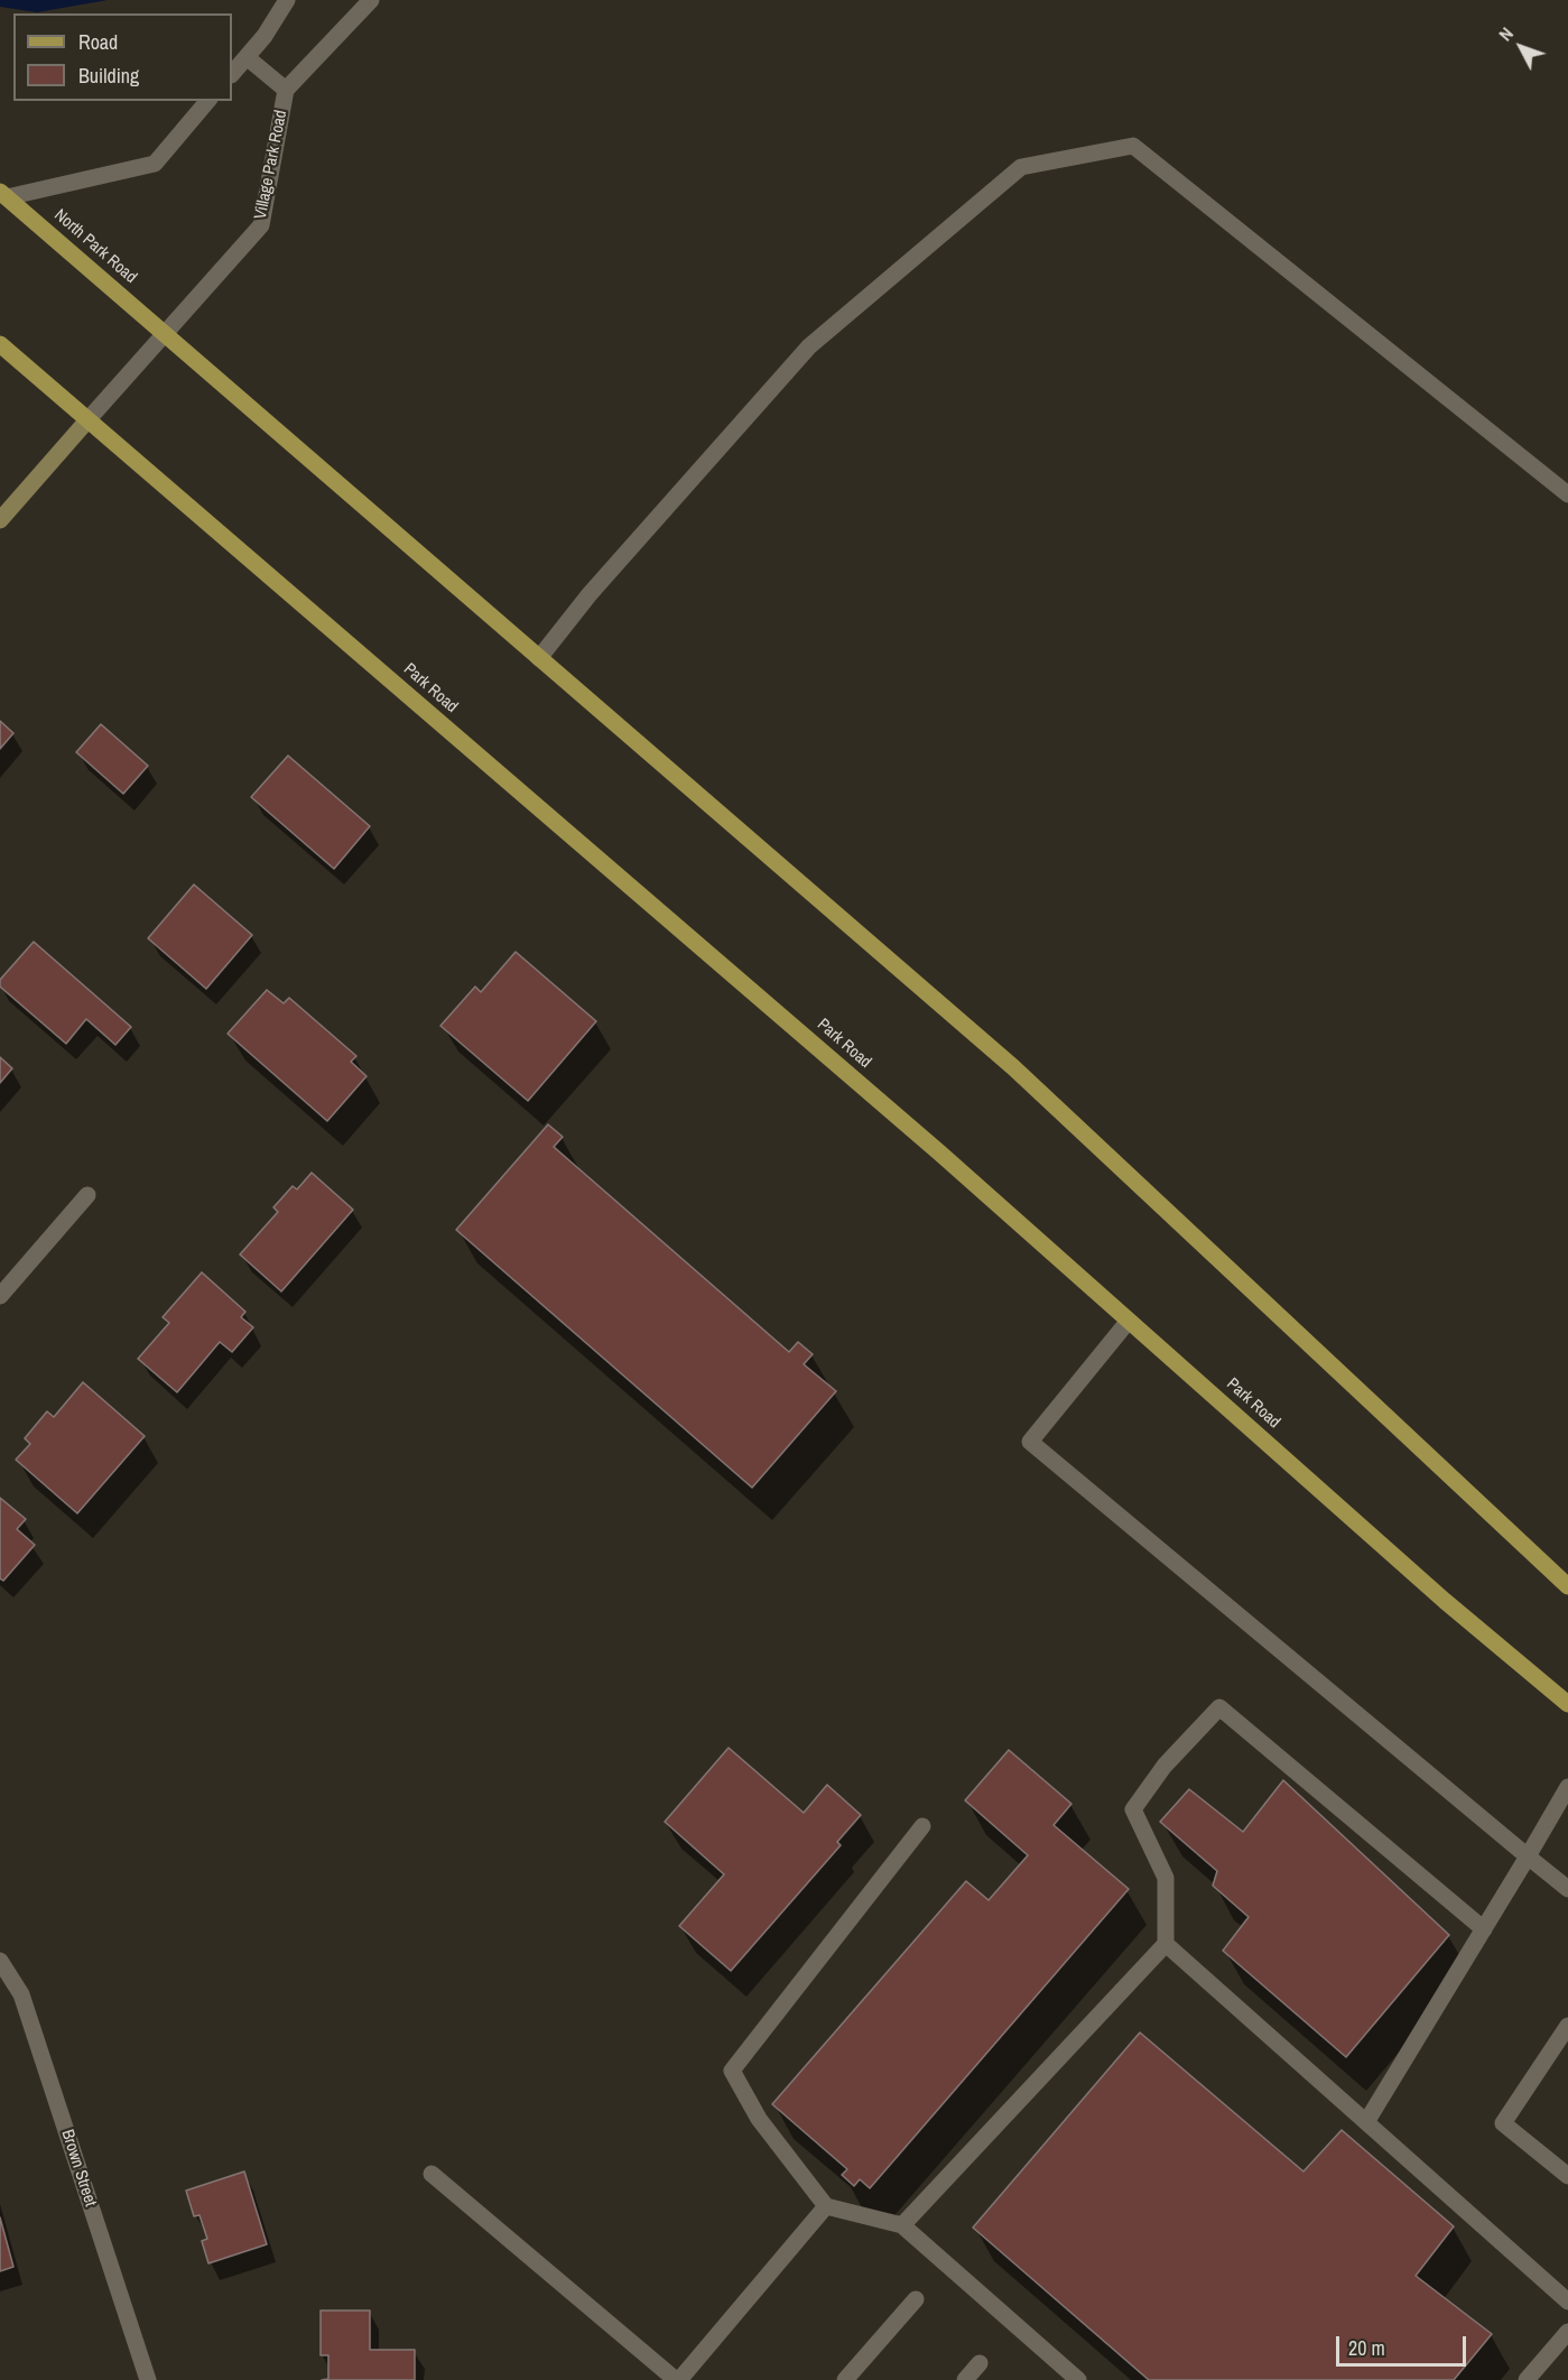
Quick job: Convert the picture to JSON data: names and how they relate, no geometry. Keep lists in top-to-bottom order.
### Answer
{
  "streets": {
    "main road": ["North Park Road", "Park Road"],
    "street": ["Village Park Road", "Brown Street"]
  },
  "crossings": [
    ["Village Park Road", "North Park Road"],
    ["Village Park Road", "Park Road"]
  ],
  "legend": ["Road", "Building"],
  "scale_bar": "20 m",
  "north": "top left"
}
